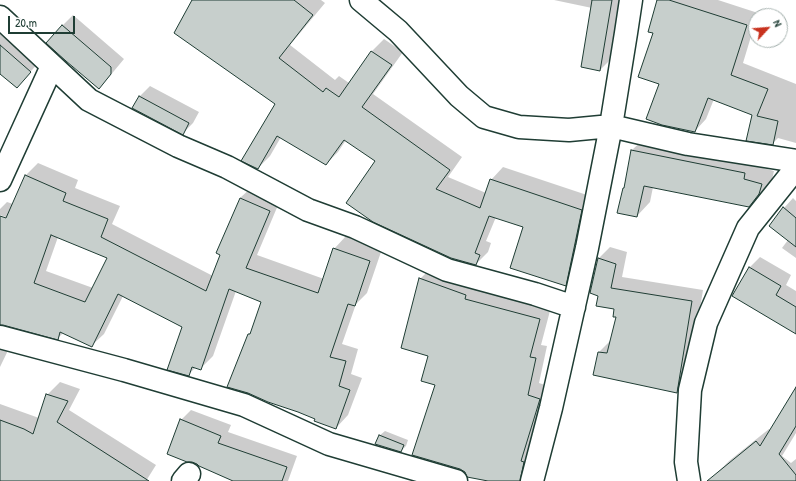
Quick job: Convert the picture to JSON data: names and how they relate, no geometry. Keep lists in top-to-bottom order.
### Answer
{
  "scale_bar": "20 m",
  "north": "top right"
}
